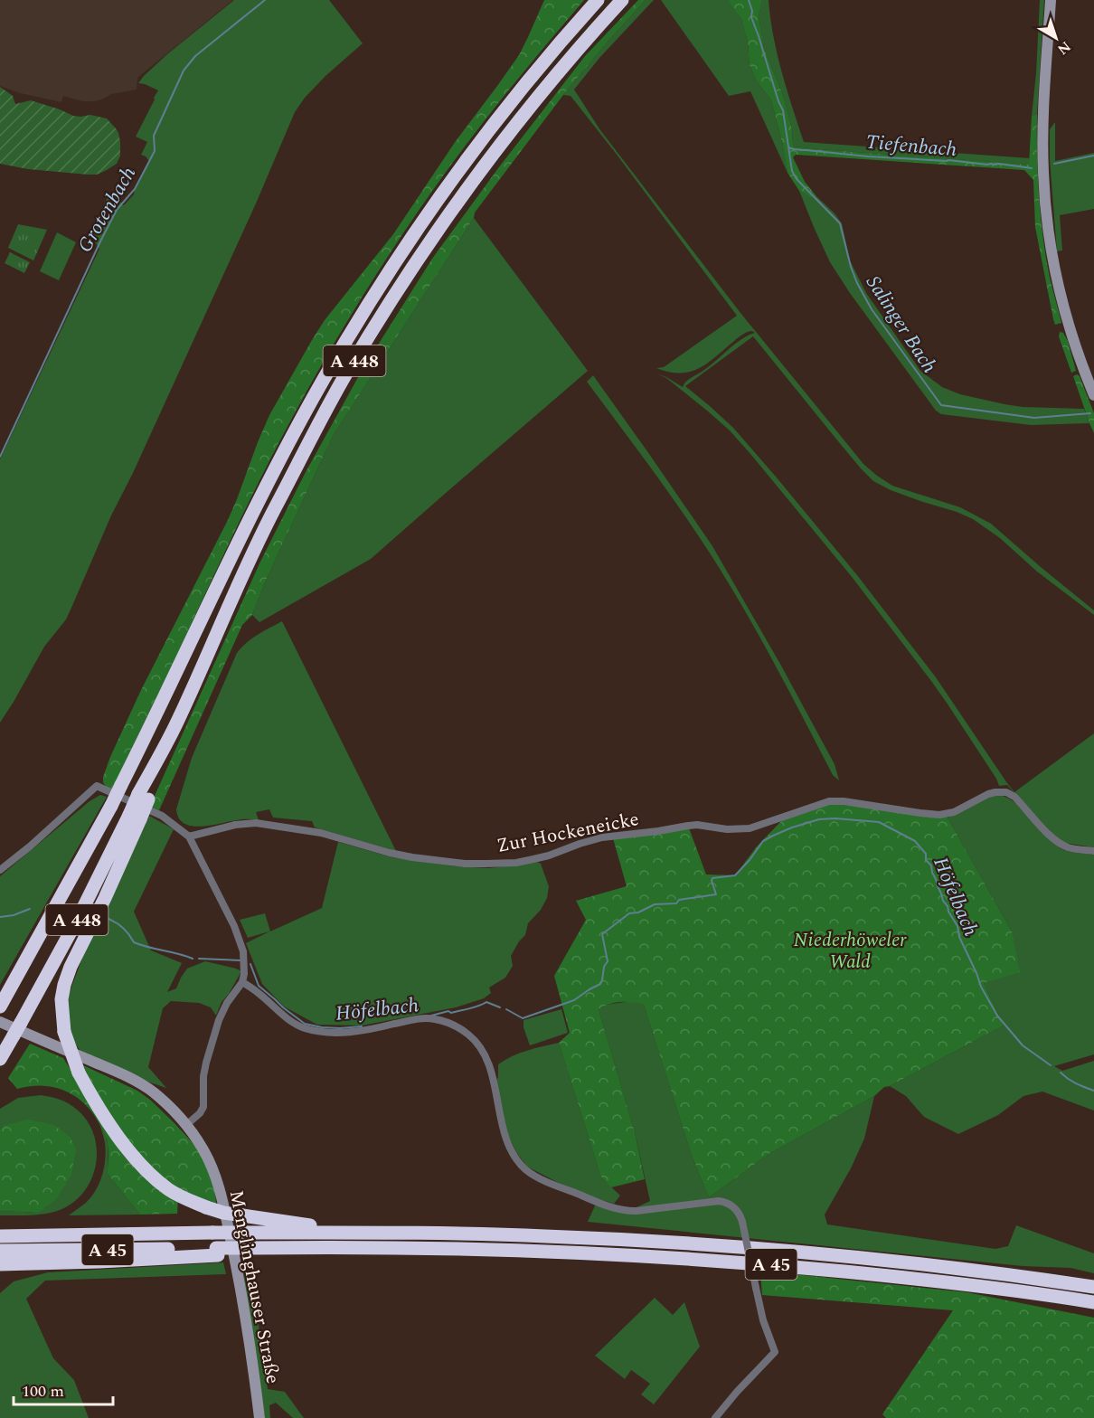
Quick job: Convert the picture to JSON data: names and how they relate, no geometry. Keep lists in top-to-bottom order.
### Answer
{
  "streets": {
    "highway": ["A 448", "A 45"],
    "street": ["Zur Hockeneicke", "Menglinghauser Straße"]
  },
  "crossings": [
    ["A 448", "A 45"]
  ],
  "water": [
    "Tiefenbach",
    "Grotenbach",
    "Salinger Bach",
    "Höfelbach"
  ],
  "parks": ["Niederhöweler Wald"],
  "scale_bar": "100 m",
  "north": "bottom right"
}
